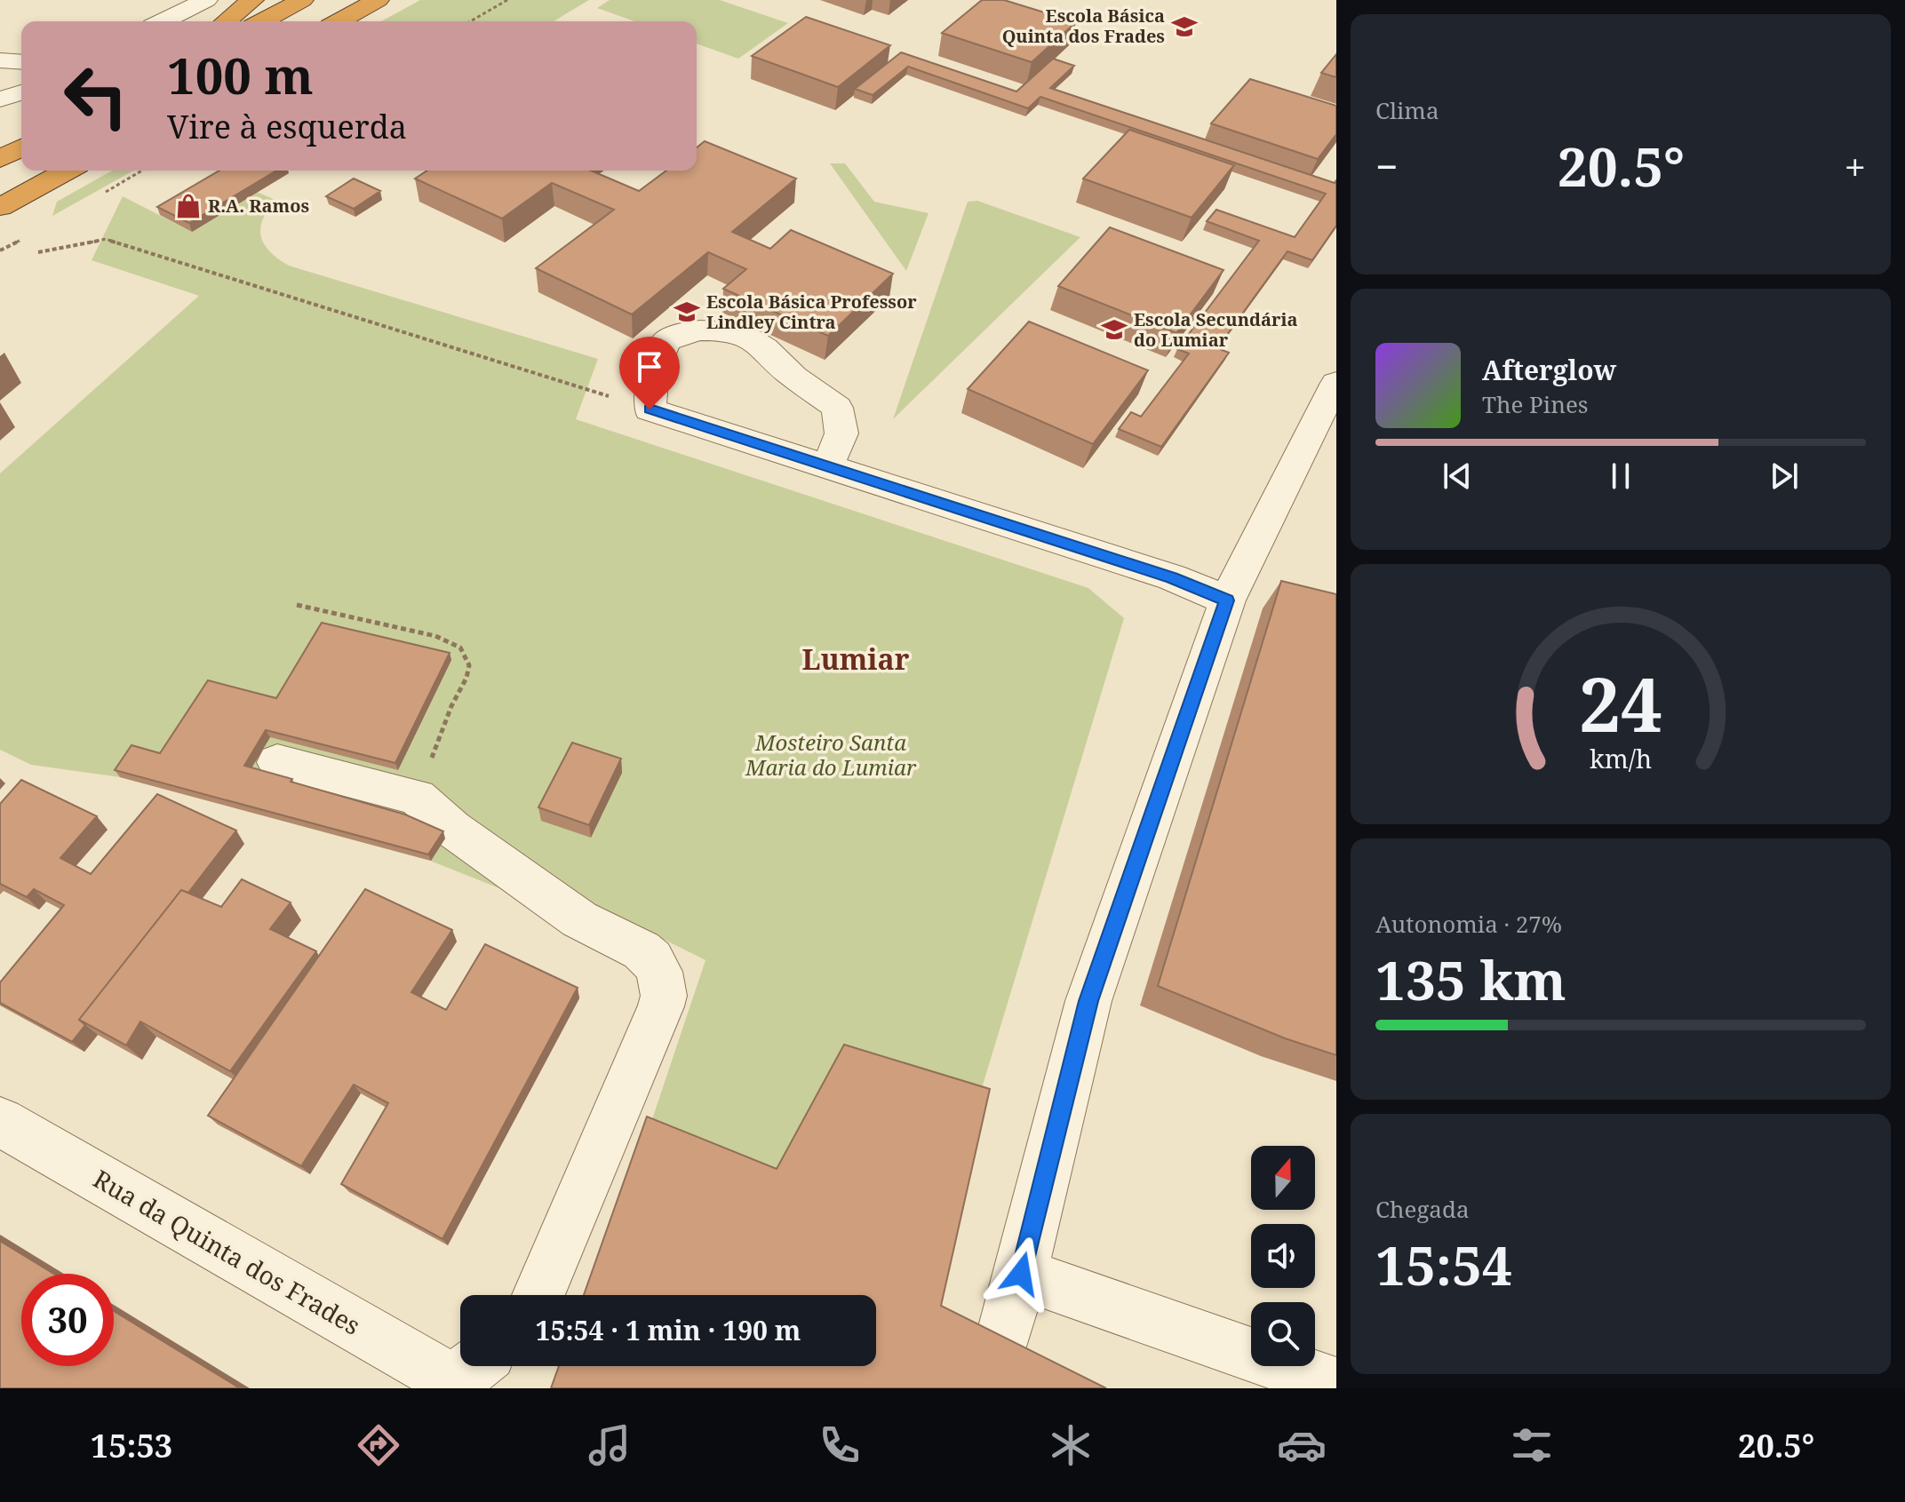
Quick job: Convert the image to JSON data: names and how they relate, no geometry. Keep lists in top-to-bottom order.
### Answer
{
  "streets": {
    "street": ["Rua da Quinta dos Frades"]
  },
  "districts": ["Lumiar"],
  "parks": ["Mosteiro Santa Maria do Lumiar"],
  "places": {
    "school or university": ["Escola Básica Quinta dos Frades", "Escola Básica Professor Lindley Cintra", "Escola Secundária do Lumiar"],
    "shop": ["R.A. Ramos"]
  },
  "north": "top",
  "page": {
    "tile": [
      "Clima",
      ["Autonomia · 27%", "135 km"],
      ["Chegada", "15:54"]
    ],
    "turn": ["100 m", "Vire à esquerda"],
    "heat": ["−", "20.5°", "+"],
    "song": ["Afterglow", "The Pines"],
    "limit": "30",
    "trip": "15:54 · 1 min · 190 m",
    "tabs": ["15:53", "20.5°"],
    "gauge": ["24", "km/h"]
  }
}
